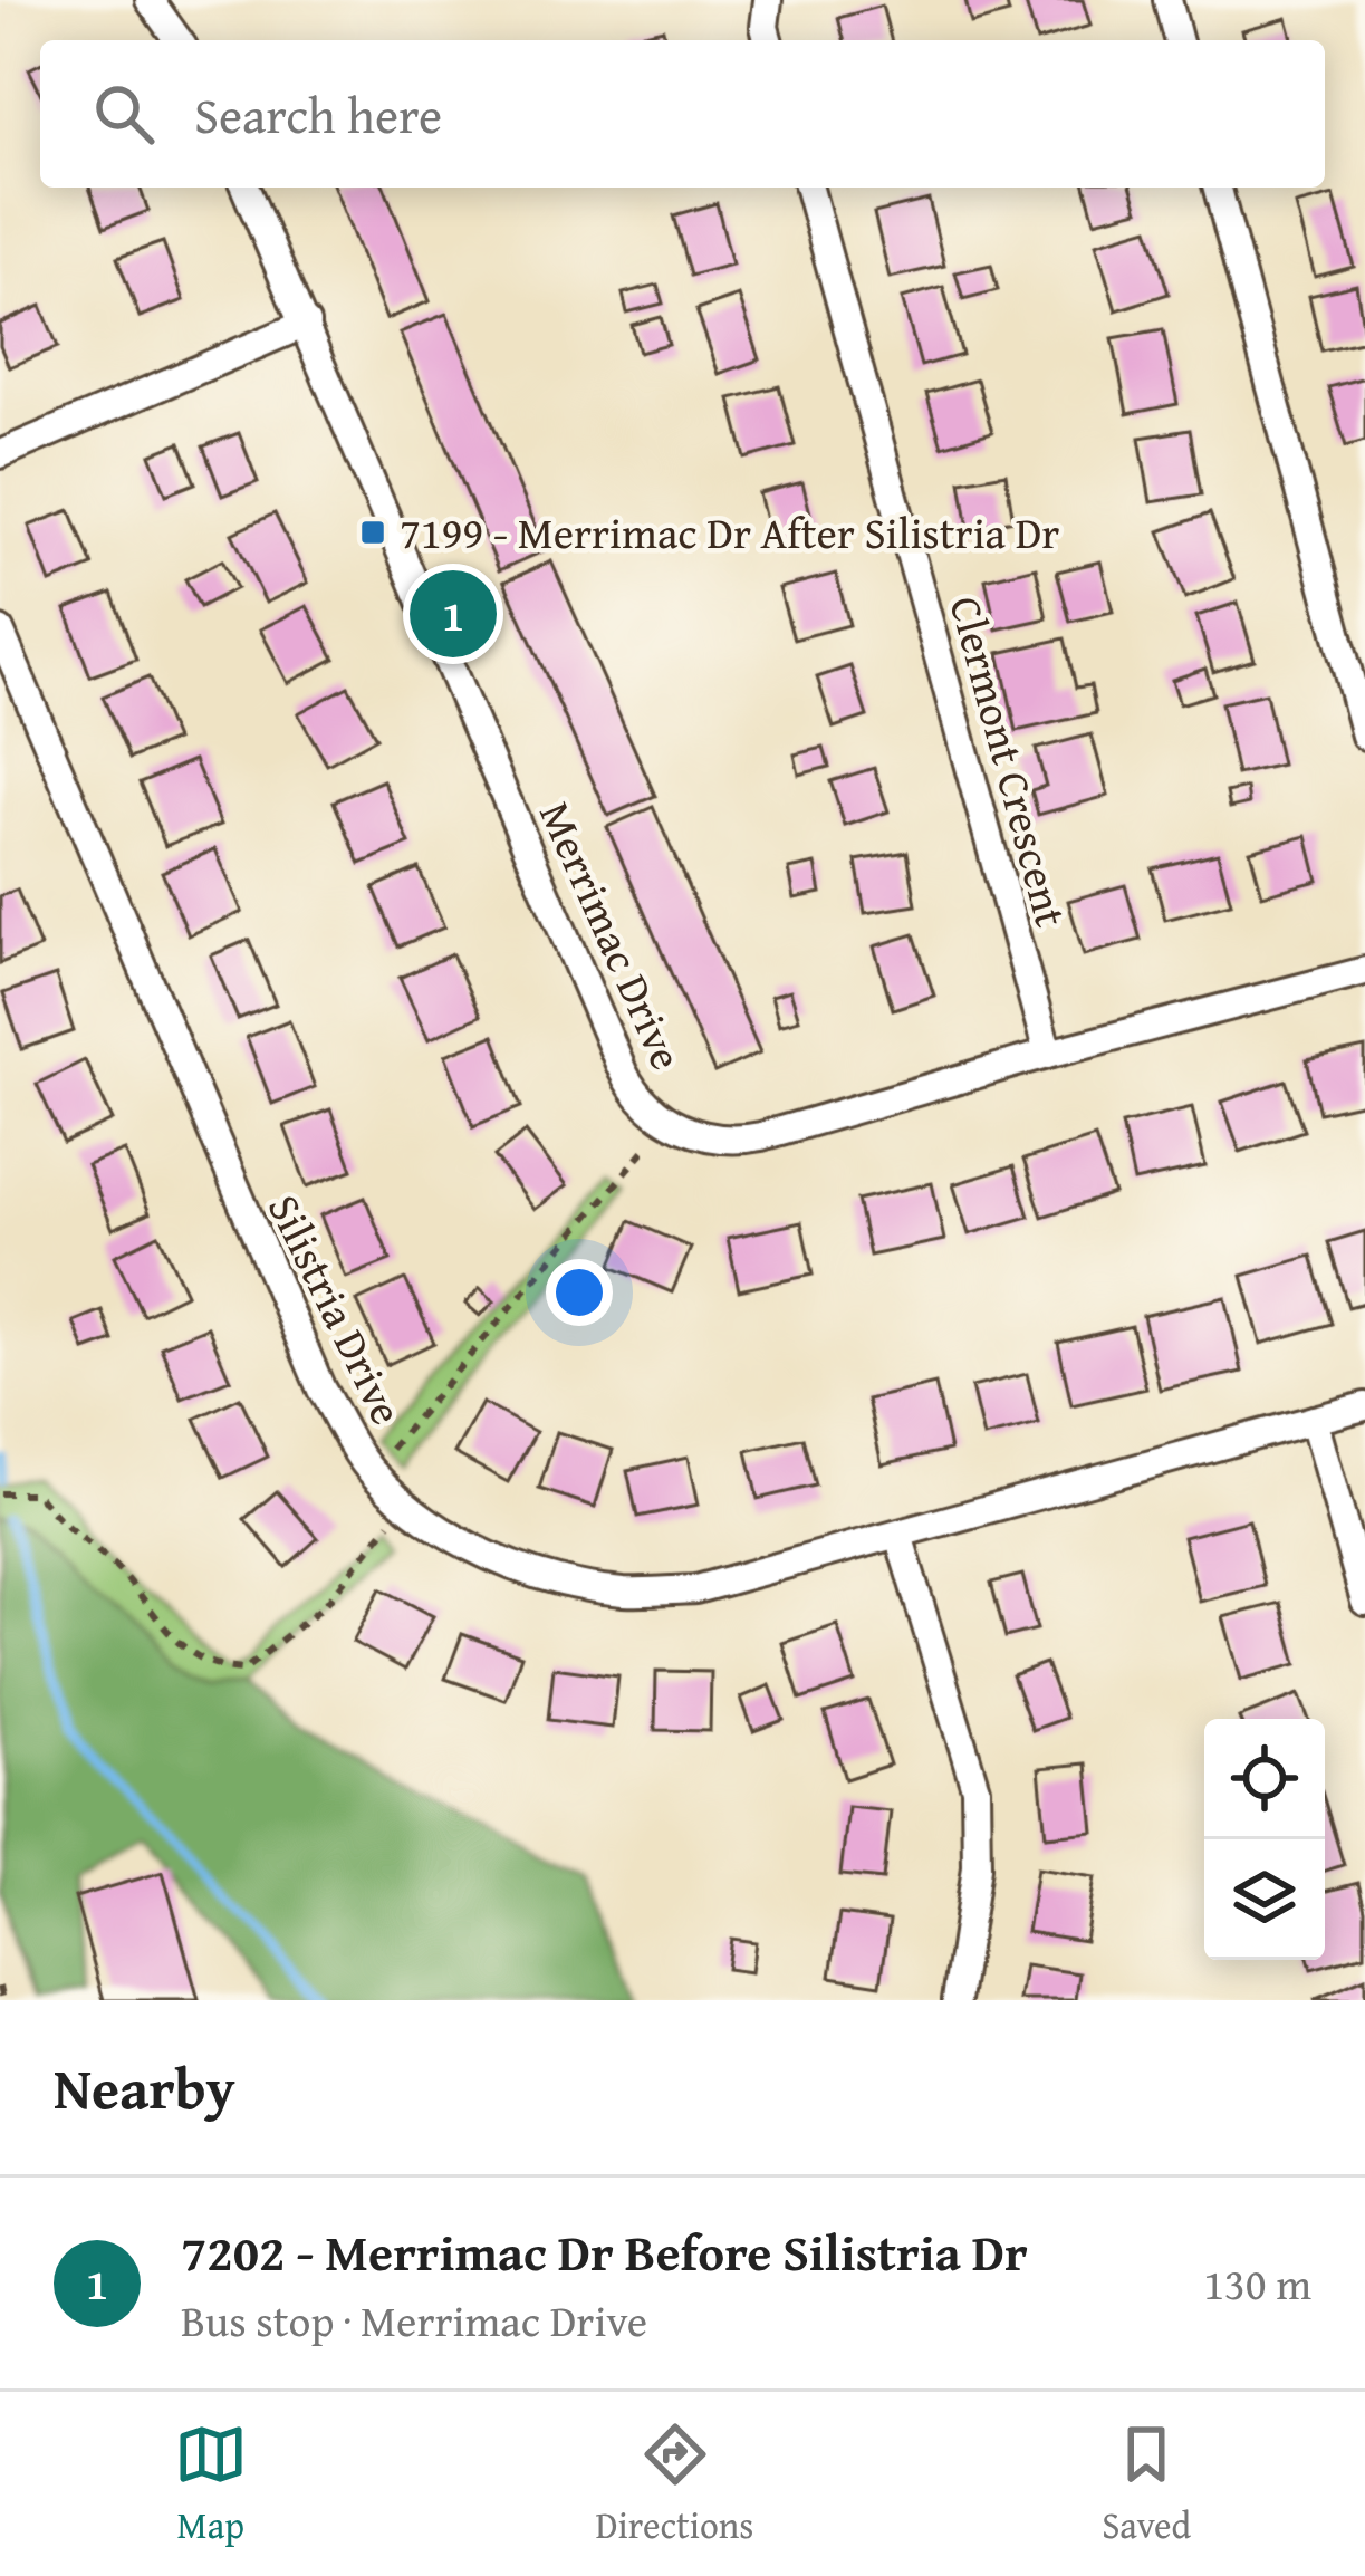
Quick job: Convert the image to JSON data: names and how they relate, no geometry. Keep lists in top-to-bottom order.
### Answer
{
  "streets": {
    "street": ["Clermont Crescent", "Merrimac Drive", "Silistria Drive"]
  },
  "crossings": [
    ["Clermont Crescent", "Merrimac Drive"]
  ],
  "places": {
    "transit": ["7199 - Merrimac Dr After Silistria Dr"]
  },
  "page": {
    "search": "Search here",
    "pins": "1",
    "heading": "Nearby",
    "list": [
      {
        "mark": "1",
        "name": "7202 - Merrimac Dr Before Silistria Dr",
        "note": "Bus stop · Merrimac Drive",
        "value": "130 m"
      }
    ],
    "nav": ["Map", "Directions", "Saved"]
  }
}
